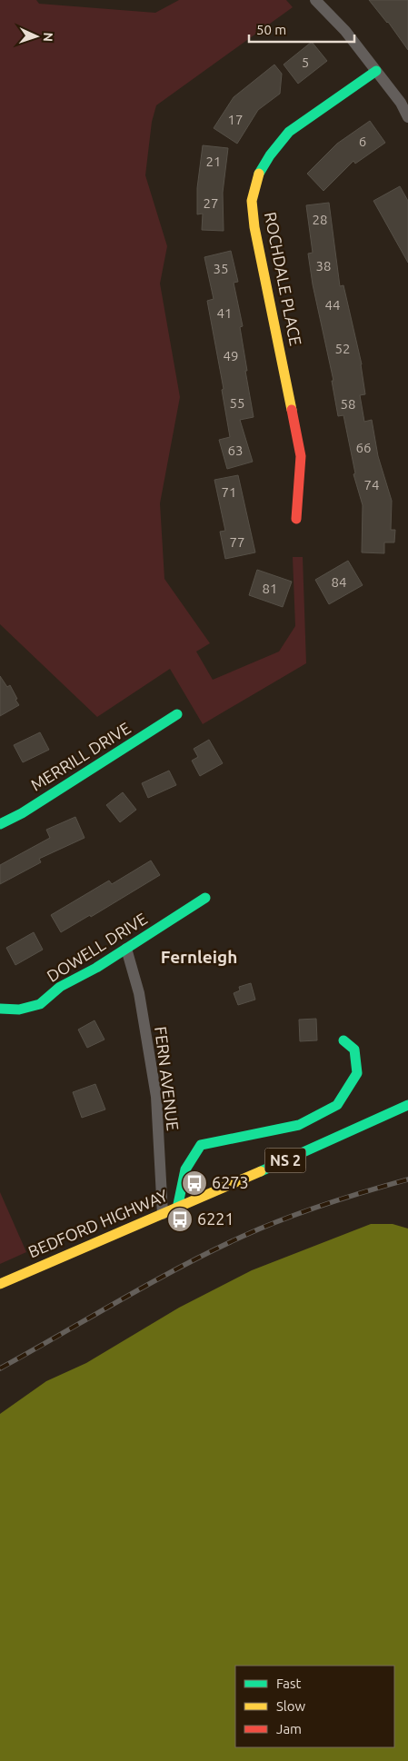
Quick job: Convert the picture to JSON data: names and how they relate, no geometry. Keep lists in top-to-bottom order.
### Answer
{
  "streets": {
    "street": [
      "ROCHDALE PLACE",
      "MERRILL DRIVE",
      "DOWELL DRIVE",
      "FERN AVENUE",
      "NS 2",
      "BEDFORD HIGHWAY"
    ]
  },
  "crossings": [
    ["DOWELL DRIVE", "FERN AVENUE"],
    ["FERN AVENUE", "BEDFORD HIGHWAY"]
  ],
  "districts": ["Fernleigh"],
  "places": {
    "bus stop": ["6273", "6221"]
  },
  "house_numbers": [
    "5",
    "17",
    "6",
    "21",
    "27",
    "28",
    "38",
    "35",
    "44",
    "41",
    "52",
    "49",
    "55",
    "58",
    "66",
    "63",
    "74",
    "71",
    "77",
    "84",
    "81"
  ],
  "legend": ["Fast", "Slow", "Jam"],
  "scale_bar": "50 m",
  "north": "right"
}
